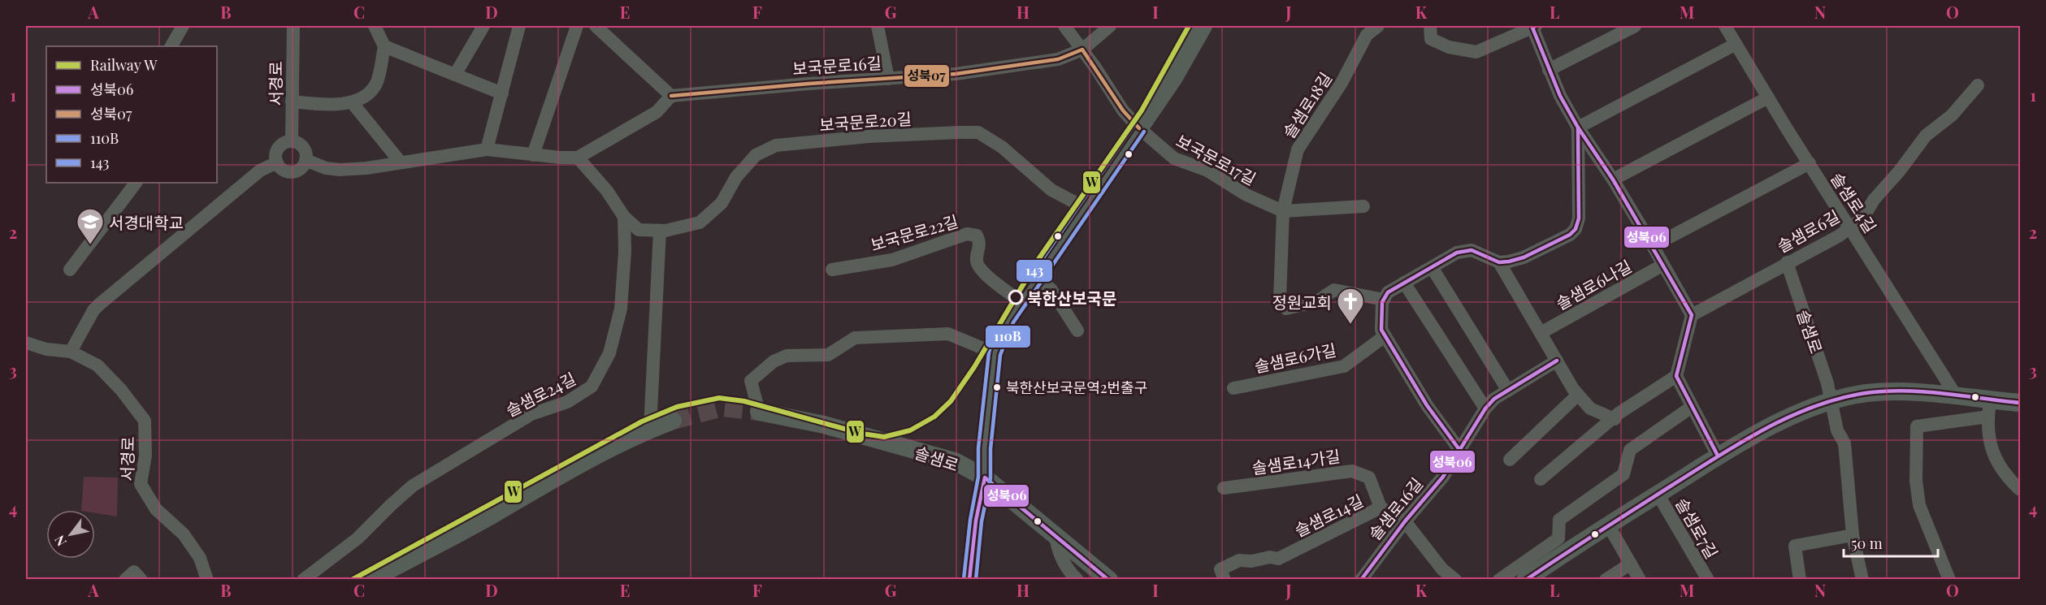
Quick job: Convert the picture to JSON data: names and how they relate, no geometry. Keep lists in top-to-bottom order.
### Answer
{
  "streets": {
    "main road": ["솔샘로"],
    "street": [
      "보국문로16길",
      "서경로",
      "솔샘로18길",
      "보국문로20길",
      "보국문로17길",
      "솔샘로4길",
      "솔샘로6길",
      "보국문로22길",
      "솔샘로6나길",
      "솔샘로6가길",
      "솔샘로24길",
      "솔샘로14가길",
      "솔샘로16길",
      "솔샘로14길",
      "솔샘로7길"
    ]
  },
  "crossings": [
    ["보국문로16길", "보국문로17길"],
    ["솔샘로18길", "보국문로17길"],
    ["보국문로20길", "솔샘로24길"],
    ["솔샘로4길", "솔샘로6길"],
    ["솔샘로6길", "솔샘로"],
    ["솔샘로14가길", "솔샘로14길"],
    ["솔샘로16길", "솔샘로14길"]
  ],
  "places": {
    "school or university": ["서경대학교"],
    "other": ["북한산보국문", "북한산보국문역2번출구"],
    "church": ["정원교회"]
  },
  "lines": [
    "rail line W",
    "transit line 성북06",
    "transit line 성북07",
    "transit line 143",
    "transit line 110B"
  ],
  "legend": [
    "Railway W",
    "성북06",
    "성북07",
    "110B",
    "143"
  ],
  "scale_bar": "50 m",
  "north": "bottom left",
  "grid": {
    "columns": [
      "A",
      "B",
      "C",
      "D",
      "E",
      "F",
      "G",
      "H",
      "I",
      "J",
      "K",
      "L",
      "M",
      "N",
      "O"
    ],
    "rows": [
      "1",
      "2",
      "3",
      "4"
    ]
  }
}
